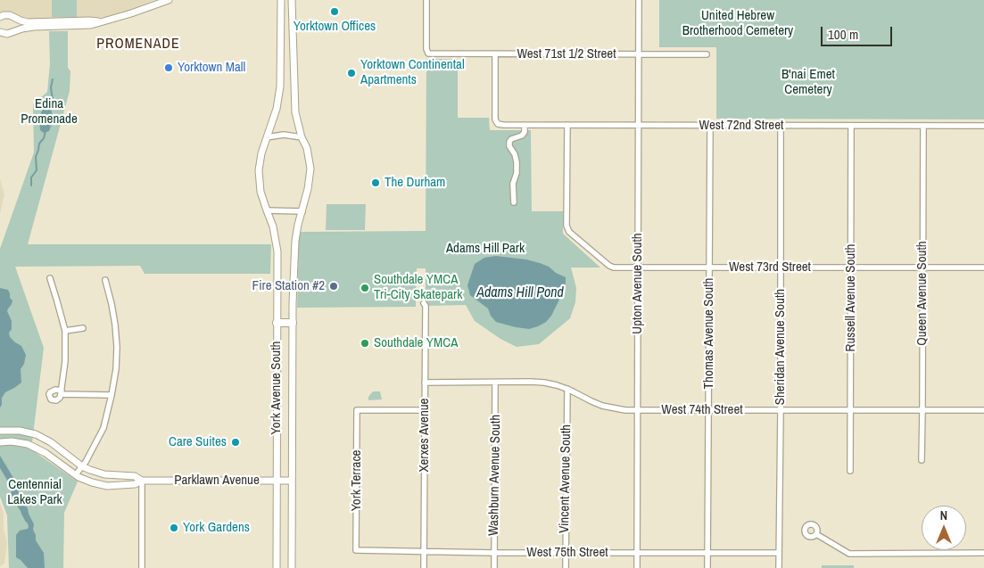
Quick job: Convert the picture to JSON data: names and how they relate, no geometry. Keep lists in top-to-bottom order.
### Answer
{
  "streets": {
    "street": [
      "West 71st 1/2 Street",
      "West 72nd Street",
      "West 73rd Street",
      "Upton Avenue South",
      "Queen Avenue South",
      "Russell Avenue South",
      "Thomas Avenue South",
      "Sheridan Avenue South",
      "York Avenue South",
      "West 74th Street",
      "Xerxes Avenue",
      "Washburn Avenue South",
      "Vincent Avenue South",
      "Parklawn Avenue",
      "York Terrace",
      "West 75th Street"
    ]
  },
  "crossings": [
    ["West 71st 1/2 Street", "West 72nd Street"],
    ["West 71st 1/2 Street", "Upton Avenue South"],
    ["West 72nd Street", "West 73rd Street"],
    ["West 72nd Street", "Upton Avenue South"],
    ["West 72nd Street", "Queen Avenue South"],
    ["West 72nd Street", "Russell Avenue South"],
    ["West 72nd Street", "Thomas Avenue South"],
    ["West 72nd Street", "Sheridan Avenue South"],
    ["West 73rd Street", "Upton Avenue South"],
    ["West 73rd Street", "Queen Avenue South"],
    ["West 73rd Street", "Russell Avenue South"],
    ["West 73rd Street", "Thomas Avenue South"],
    ["West 73rd Street", "Sheridan Avenue South"],
    ["Upton Avenue South", "West 74th Street"],
    ["Upton Avenue South", "West 75th Street"],
    ["Queen Avenue South", "West 74th Street"],
    ["Russell Avenue South", "West 74th Street"],
    ["Thomas Avenue South", "West 74th Street"],
    ["Thomas Avenue South", "West 75th Street"],
    ["Sheridan Avenue South", "West 74th Street"],
    ["Sheridan Avenue South", "West 75th Street"],
    ["York Avenue South", "Parklawn Avenue"],
    ["West 74th Street", "Xerxes Avenue"],
    ["West 74th Street", "Washburn Avenue South"],
    ["West 74th Street", "Vincent Avenue South"],
    ["Xerxes Avenue", "York Terrace"],
    ["Xerxes Avenue", "West 75th Street"],
    ["Washburn Avenue South", "West 75th Street"],
    ["Vincent Avenue South", "West 75th Street"],
    ["York Terrace", "West 75th Street"]
  ],
  "districts": ["PROMENADE"],
  "water": ["Adams Hill Pond"],
  "parks": [
    "United Hebrew Brotherhood Cemetery",
    "B'nai Emet Cemetery",
    "Edina Promenade",
    "Adams Hill Park",
    "Centennial Lakes Park"
  ],
  "places": [
    "Yorktown Offices",
    "Yorktown Mall",
    "Yorktown Continental Apartments",
    "The Durham",
    "Fire Station #2",
    "Southdale YMCA Tri-City Skatepark",
    "Southdale YMCA",
    "Care Suites",
    "York Gardens"
  ],
  "scale_bar": "100 m",
  "north": "top"
}
